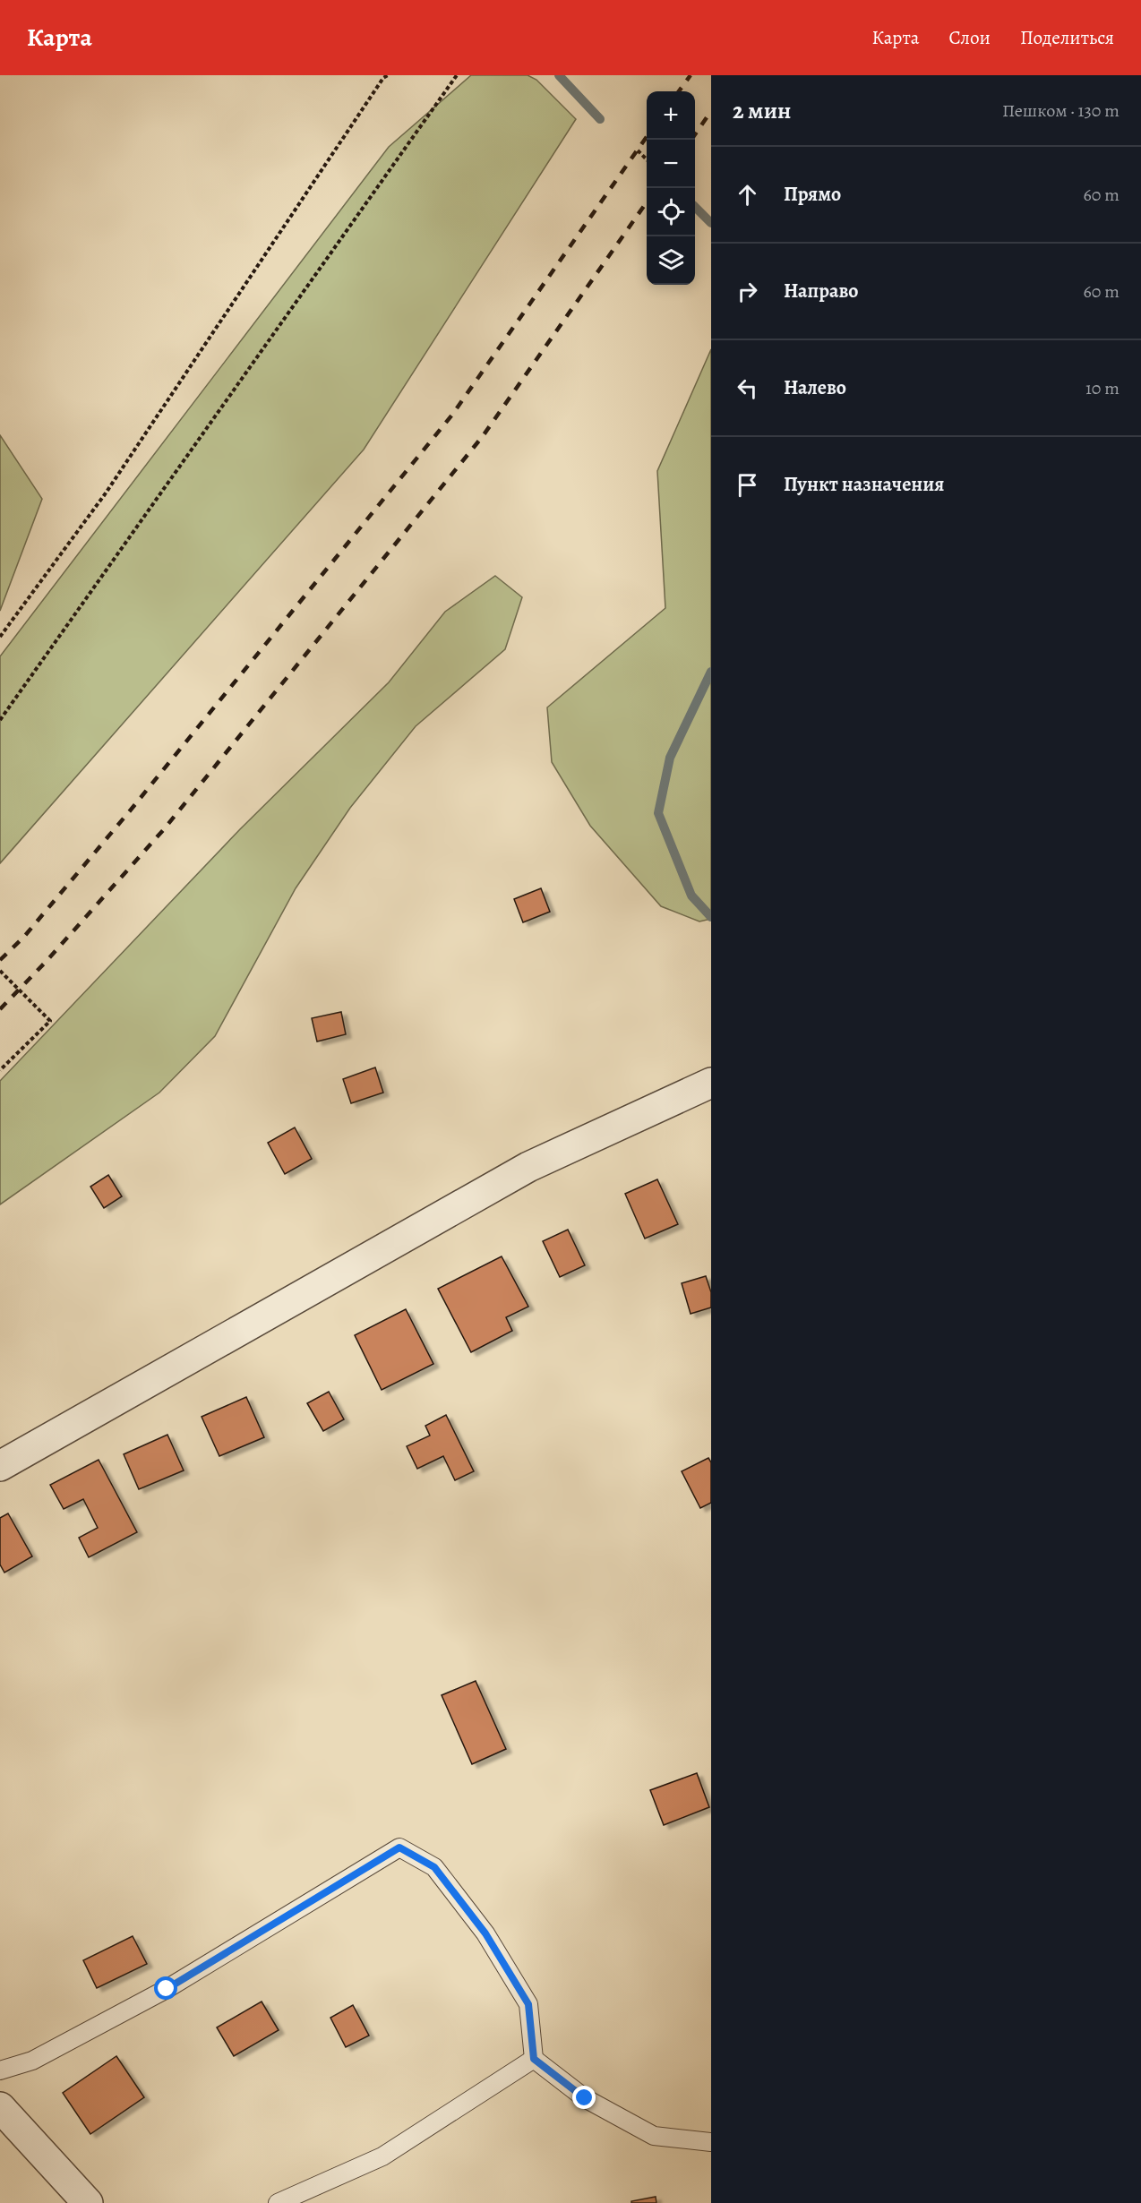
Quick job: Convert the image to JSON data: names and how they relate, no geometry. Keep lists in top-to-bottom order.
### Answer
{
  "page": {
    "header": "Карта",
    "nav": ["Карта", "Слои", "Поделиться"],
    "heading": ["2 мин", "Пешком · 130 m"],
    "map_buttons": ["+", "−"],
    "list": [
      ["Прямо", "60 m"],
      ["Направо", "60 m"],
      ["Налево", "10 m"],
      "Пункт назначения"
    ]
  }
}
